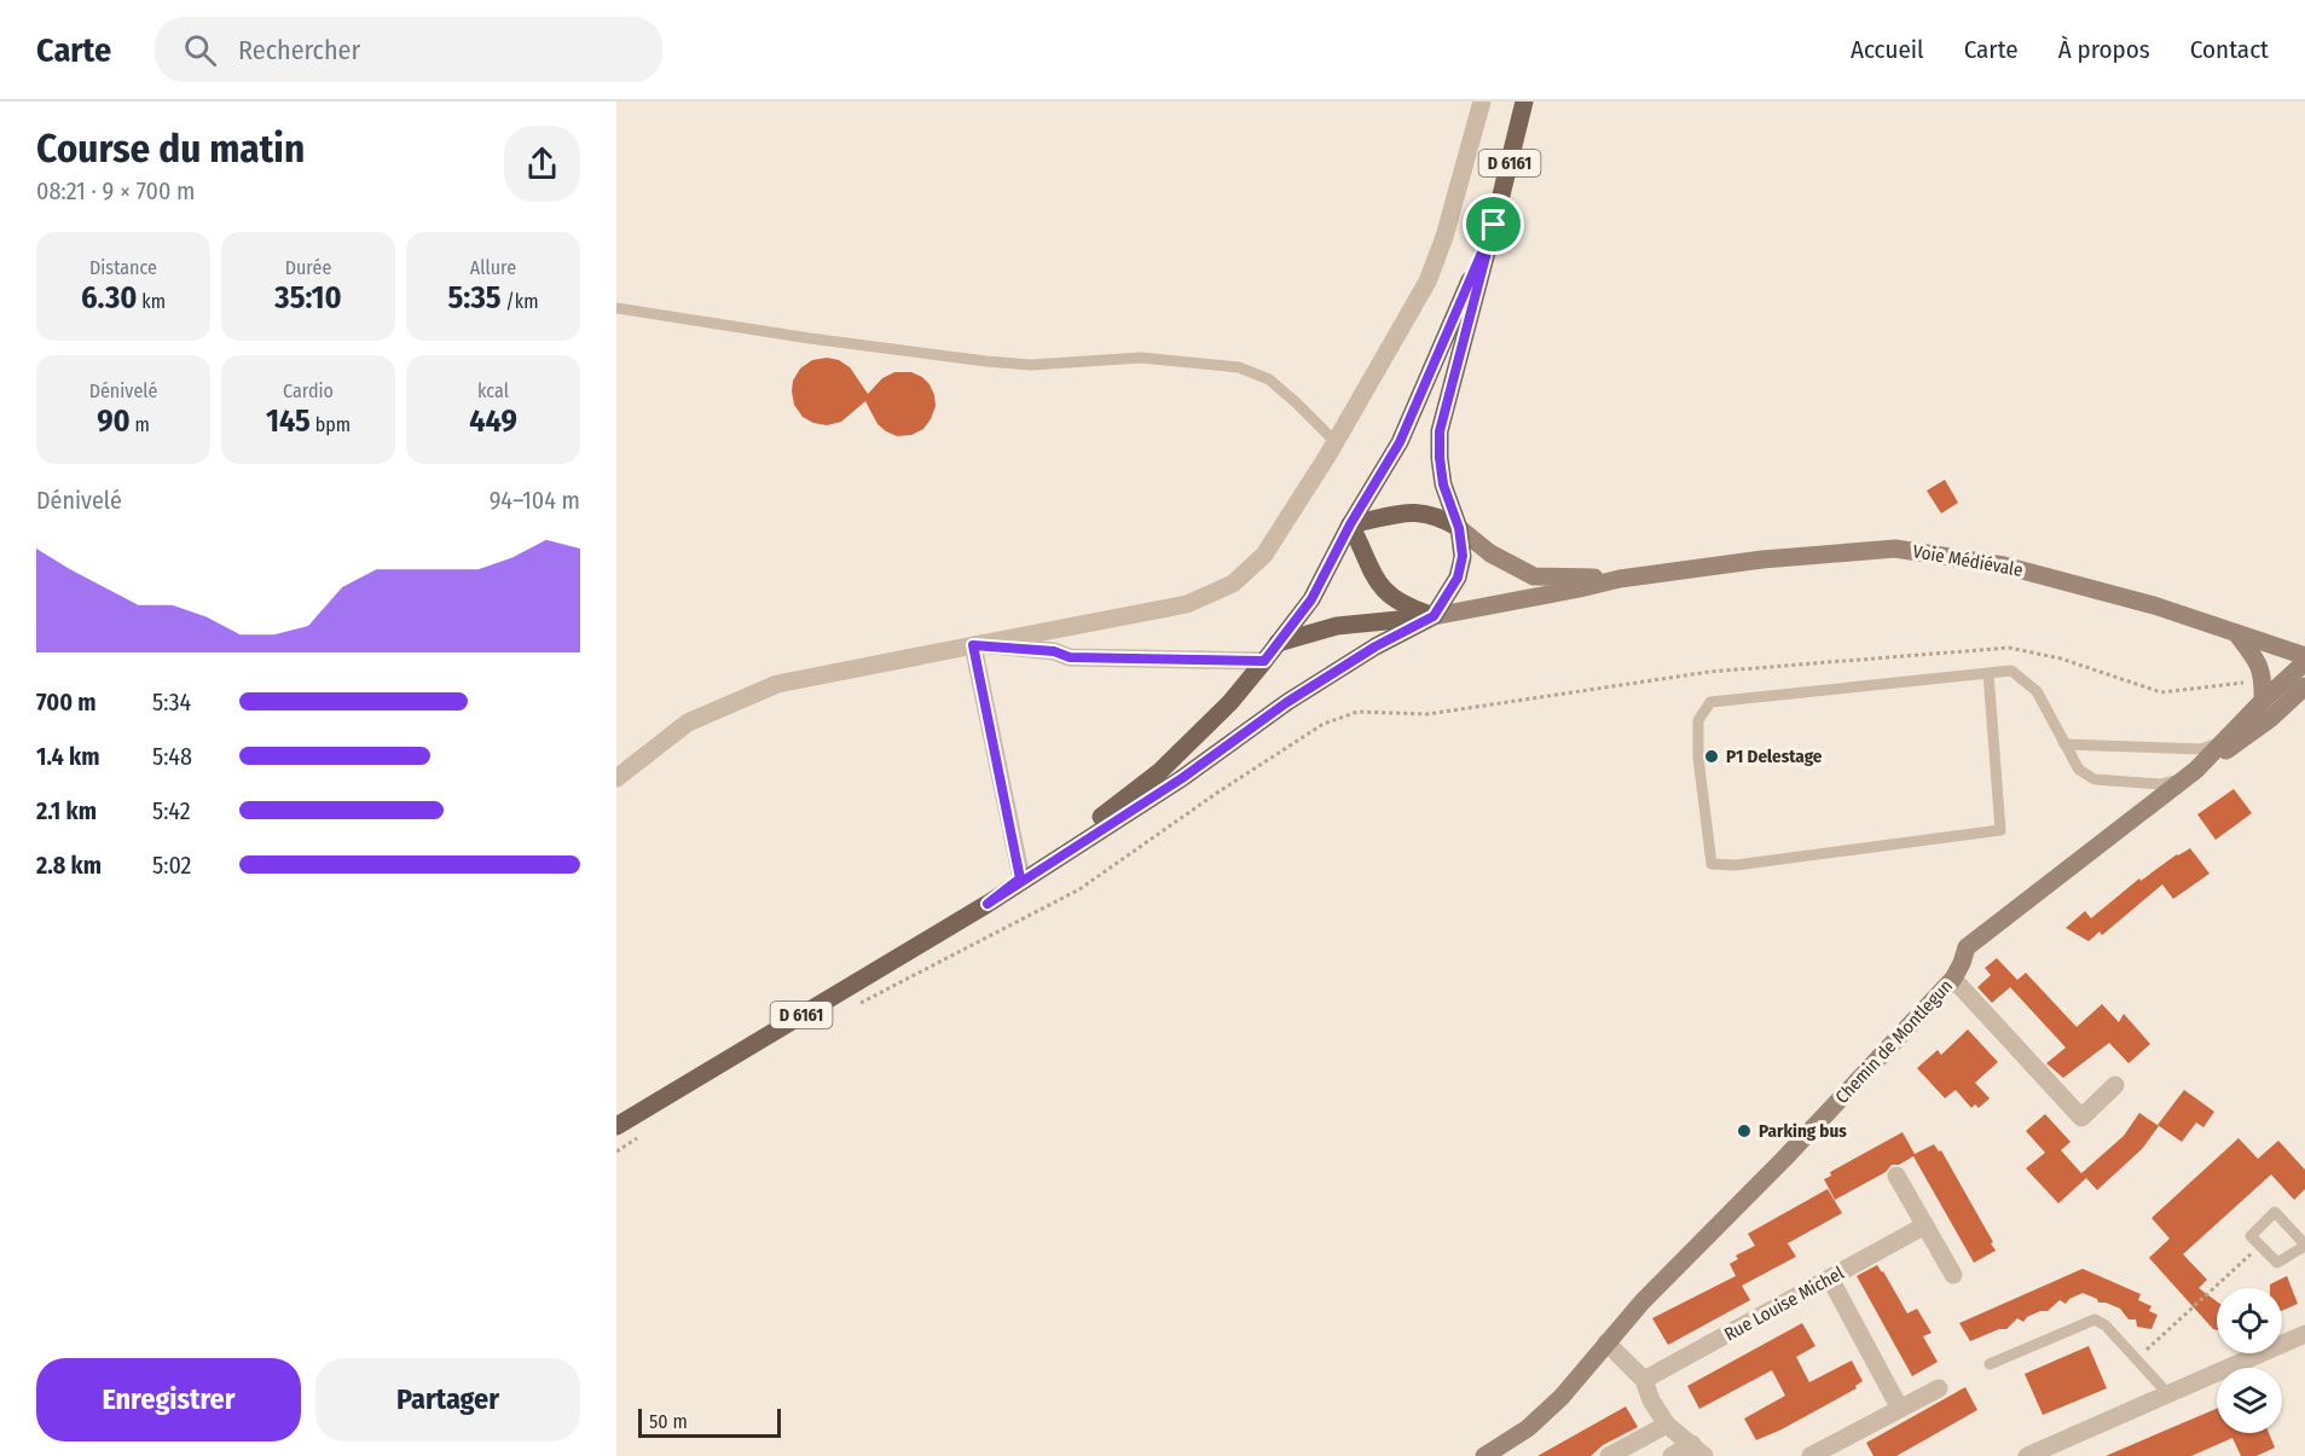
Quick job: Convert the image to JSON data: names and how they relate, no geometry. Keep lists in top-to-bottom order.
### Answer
{
  "streets": {
    "main road": ["D 6161"],
    "street": ["Voie Médiévale", "Chemin de Montlegun", "Rue Louise Michel"]
  },
  "places": ["P1 Delestage", "Parking bus"],
  "scale_bar": "50 m",
  "page": {
    "header": "Carte",
    "search": "Rechercher",
    "nav": [
      "Accueil",
      "Carte",
      "À propos",
      "Contact"
    ],
    "heading": ["Course du matin", "08:21 · 9 × 700 m"],
    "stats": [
      ["Distance", "6.30 km"],
      ["Durée", "35:10"],
      ["Allure", "5:35 /km"],
      ["Dénivelé", "90 m"],
      ["Cardio", "145 bpm"],
      ["kcal", "449"]
    ],
    "chart": ["Dénivelé", "94–104 m"],
    "list": [
      {
        "name": "700 m",
        "note": "5:34"
      },
      {
        "name": "1.4 km",
        "note": "5:48"
      },
      {
        "name": "2.1 km",
        "note": "5:42"
      },
      {
        "name": "2.8 km",
        "note": "5:02"
      }
    ],
    "buttons": ["Enregistrer", "Partager"],
    "scale": "50 m"
  }
}
